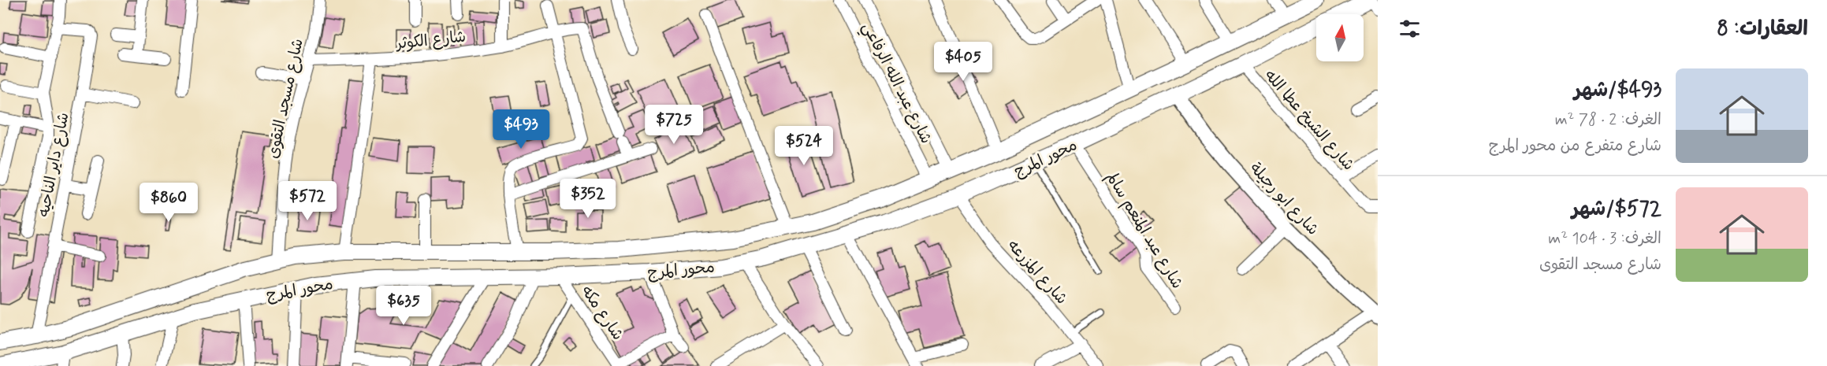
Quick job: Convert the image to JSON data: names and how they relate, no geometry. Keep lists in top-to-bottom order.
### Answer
{
  "streets": {
    "main road": ["محور المرج"],
    "street": [
      "شارع الكوثر",
      "شارع عبد الله الرفاعي",
      "شارع مسجد التقوى",
      "شارع الشيخ عطا الله",
      "شارع داير الناحيه",
      "شارع ابو رجيلة",
      "شارع عبد المنعم سالم",
      "شارع المزرعه",
      "شارع مكه"
    ]
  },
  "crossings": [
    ["شارع الكوثر", "شارع مسجد التقوى"],
    ["شارع عبد الله الرفاعي", "محور المرج"],
    ["شارع مسجد التقوى", "محور المرج"],
    ["شارع الشيخ عطا الله", "محور المرج"],
    ["محور المرج", "شارع داير الناحيه"],
    ["محور المرج", "شارع ابو رجيلة"],
    ["محور المرج", "شارع عبد المنعم سالم"],
    ["محور المرج", "شارع المزرعه"],
    ["محور المرج", "شارع مكه"]
  ],
  "north": "top",
  "page": {
    "heading": "العقارات: 8",
    "price": [
      "$405",
      "$725",
      "$493",
      "$524",
      "$352",
      "$572",
      "$860",
      "$635"
    ],
    "list": [
      {
        "name": "$493/شهر",
        "note": "الغرف: 2 · 78 m² · شارع متفرع من محور المرج"
      },
      {
        "name": "$572/شهر",
        "note": "الغرف: 3 · 104 m² · شارع مسجد التقوى"
      }
    ]
  }
}
